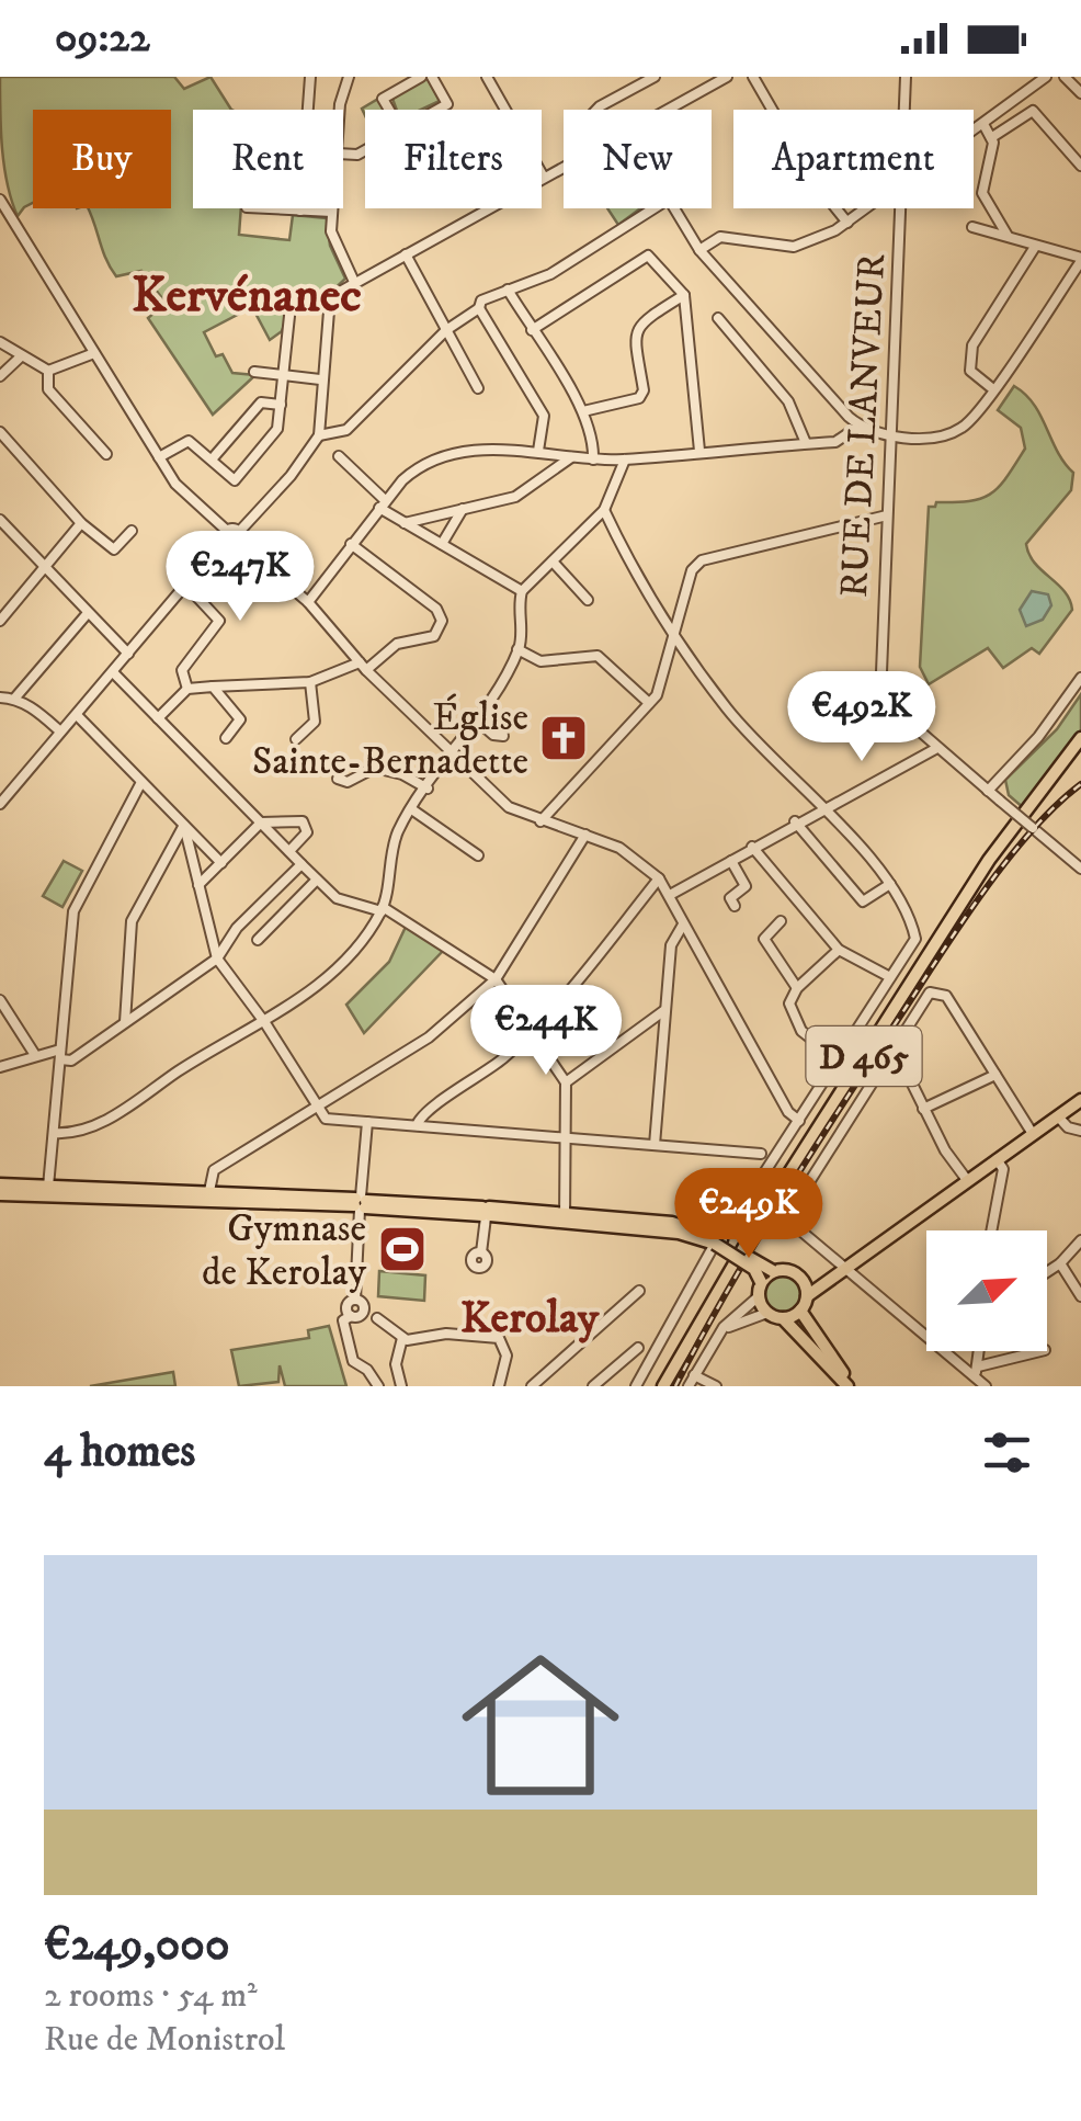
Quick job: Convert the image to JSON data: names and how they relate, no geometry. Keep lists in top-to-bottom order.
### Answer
{
  "streets": {
    "main road": ["D 465"],
    "street": ["RUE DE LANVEUR"]
  },
  "districts": ["Kervénanec", "Kerolay"],
  "places": {
    "church": ["Église Sainte-Bernadette"],
    "sports": ["Gymnase de Kerolay"]
  },
  "north": "top right",
  "page": {
    "status": "09:22",
    "chip": [
      "Buy",
      "Rent",
      "Filters",
      "New",
      "Apartment"
    ],
    "price": [
      "€247K",
      "€492K",
      "€244K",
      "€249K"
    ],
    "heading": "4 homes",
    "list": [
      {
        "name": "€249,000",
        "note": "2 rooms · 54 m² · Rue de Monistrol"
      }
    ]
  }
}
